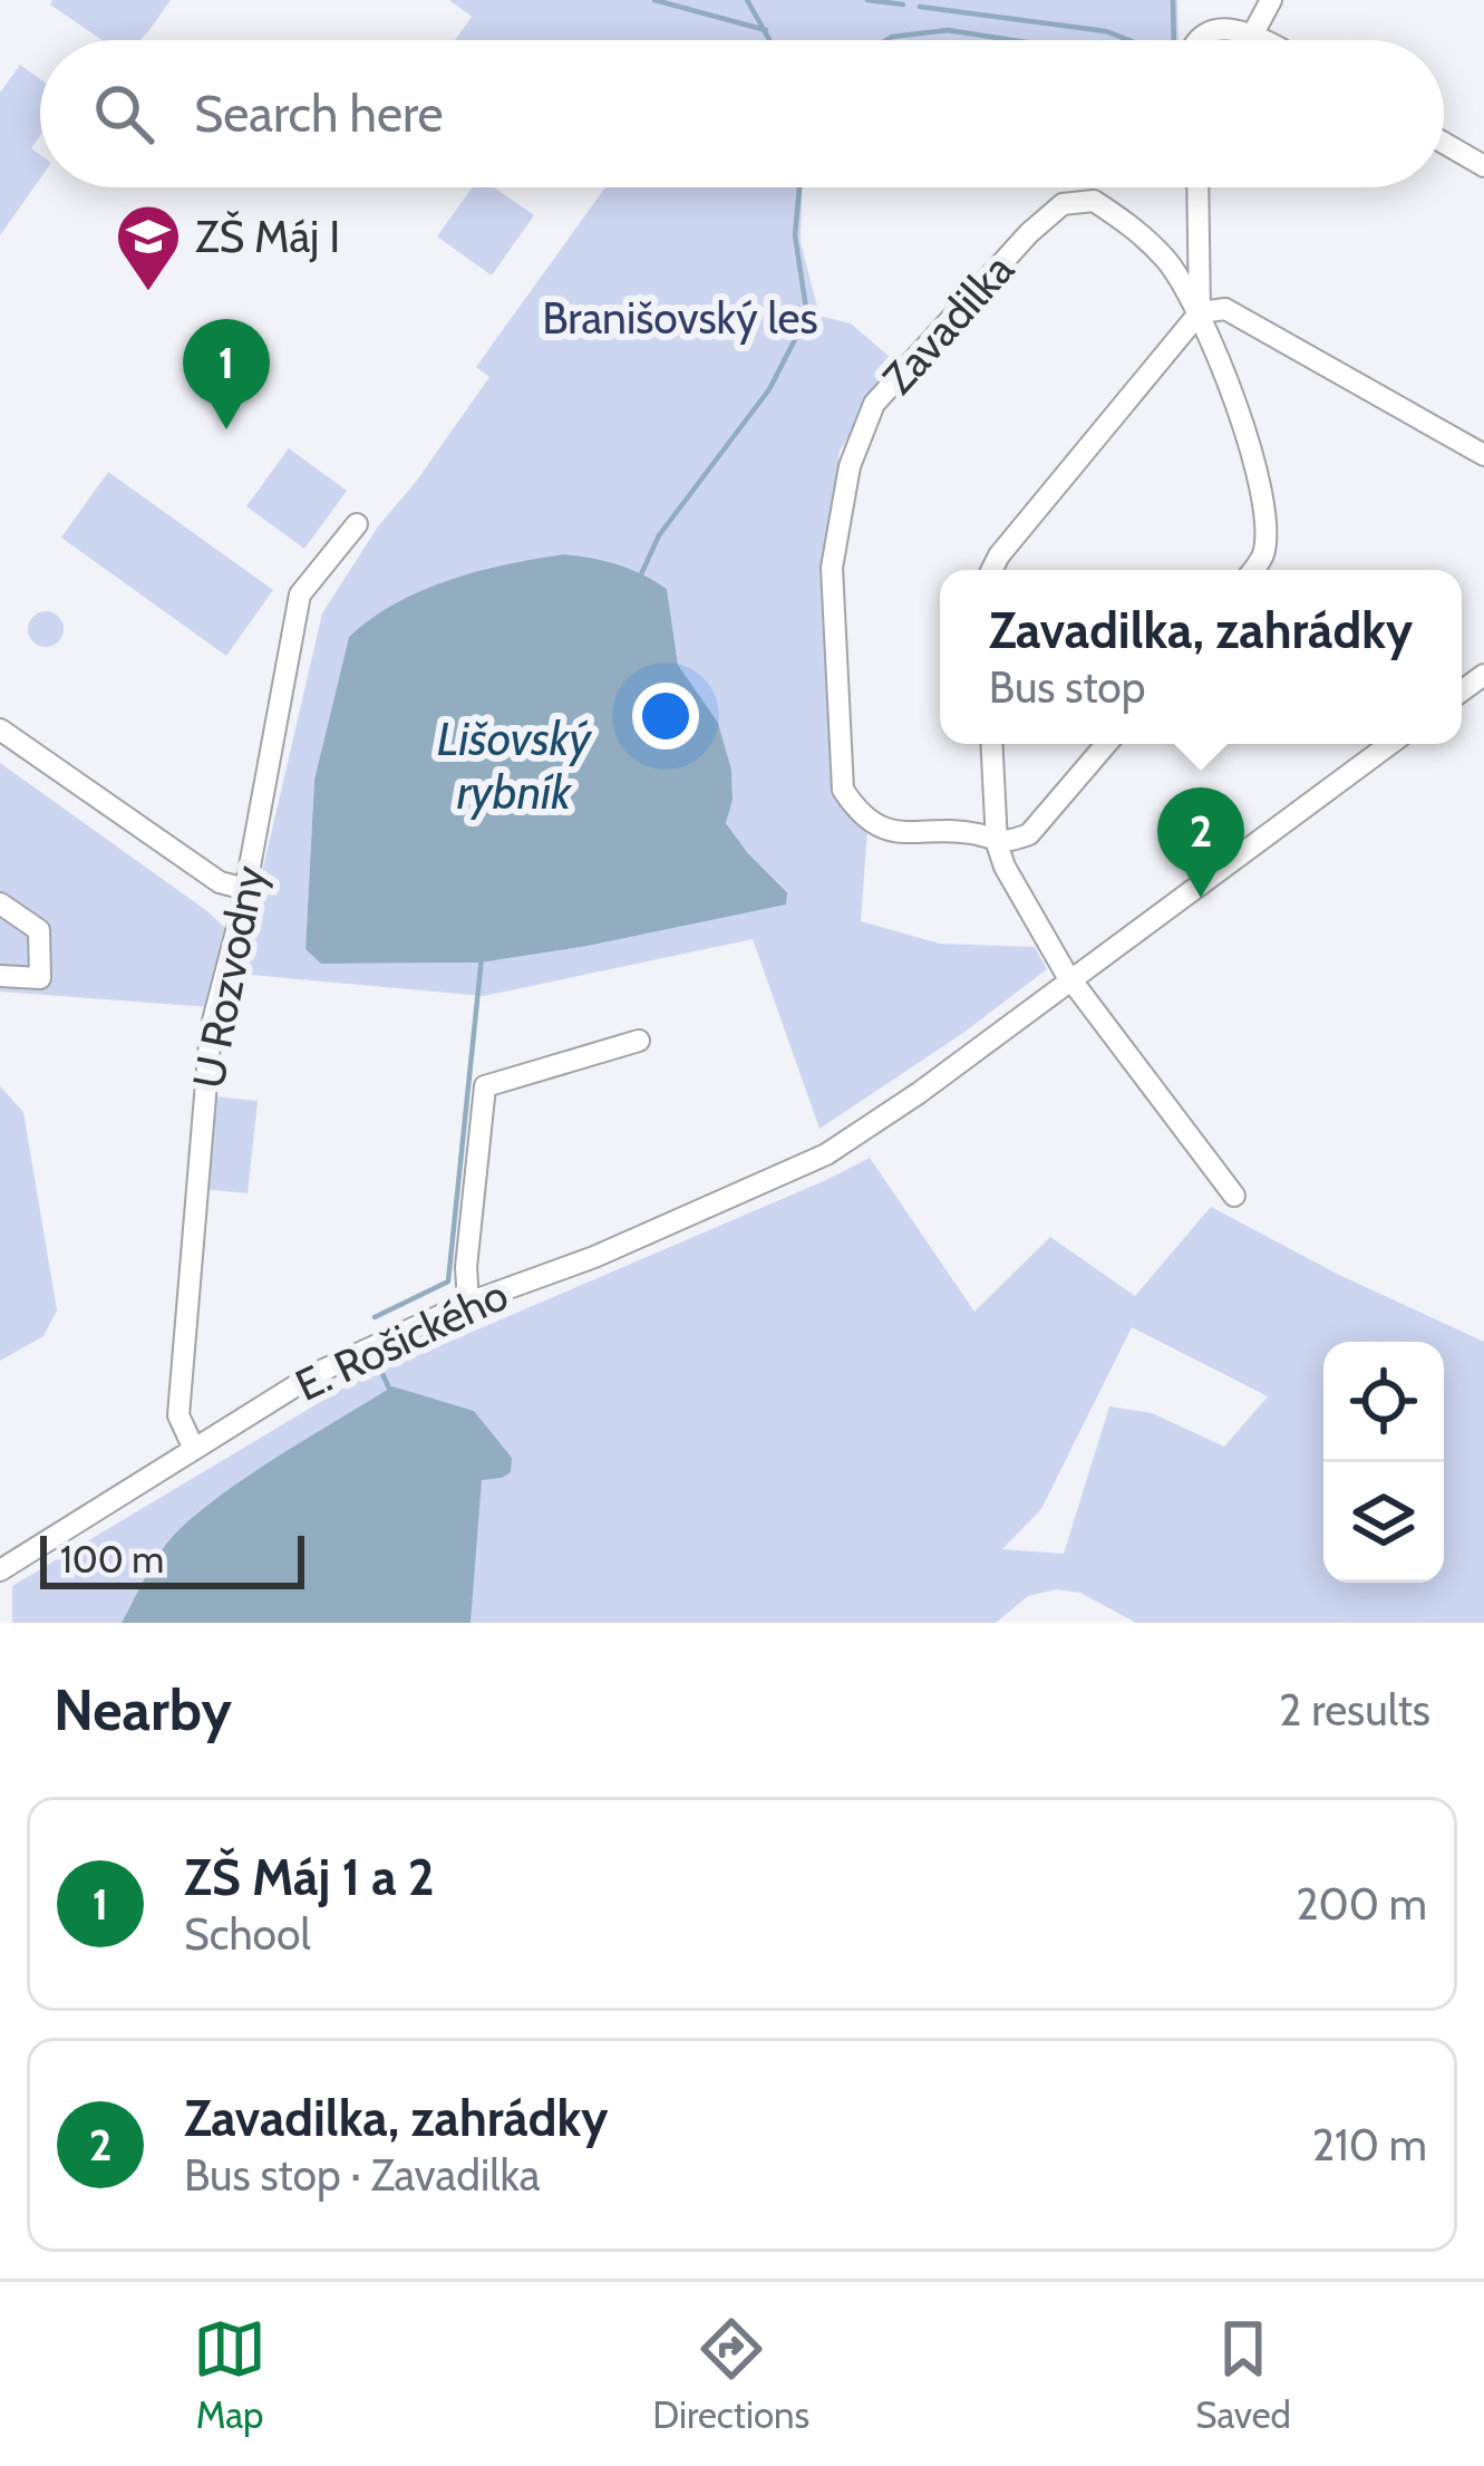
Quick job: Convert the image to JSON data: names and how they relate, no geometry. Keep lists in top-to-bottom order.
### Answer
{
  "streets": {
    "street": ["Zavadilka", "U Rozvodny", "E. Rošického"]
  },
  "crossings": [
    ["U Rozvodny", "E. Rošického"]
  ],
  "water": ["Lišovský rybník"],
  "parks": ["Branišovský les"],
  "places": {
    "school or university": ["ZŠ Máj I"]
  },
  "scale_bar": "100 m",
  "page": {
    "search": "Search here",
    "pins": ["1", "2"],
    "popup": ["Zavadilka, zahrádky", "Bus stop"],
    "scale": "100 m",
    "heading": ["Nearby", "2 results"],
    "list": [
      {
        "mark": "1",
        "name": "ZŠ Máj 1 a 2",
        "note": "School",
        "value": "200 m"
      },
      {
        "mark": "2",
        "name": "Zavadilka, zahrádky",
        "note": "Bus stop · Zavadilka",
        "value": "210 m"
      }
    ],
    "nav": ["Map", "Directions", "Saved"]
  }
}
